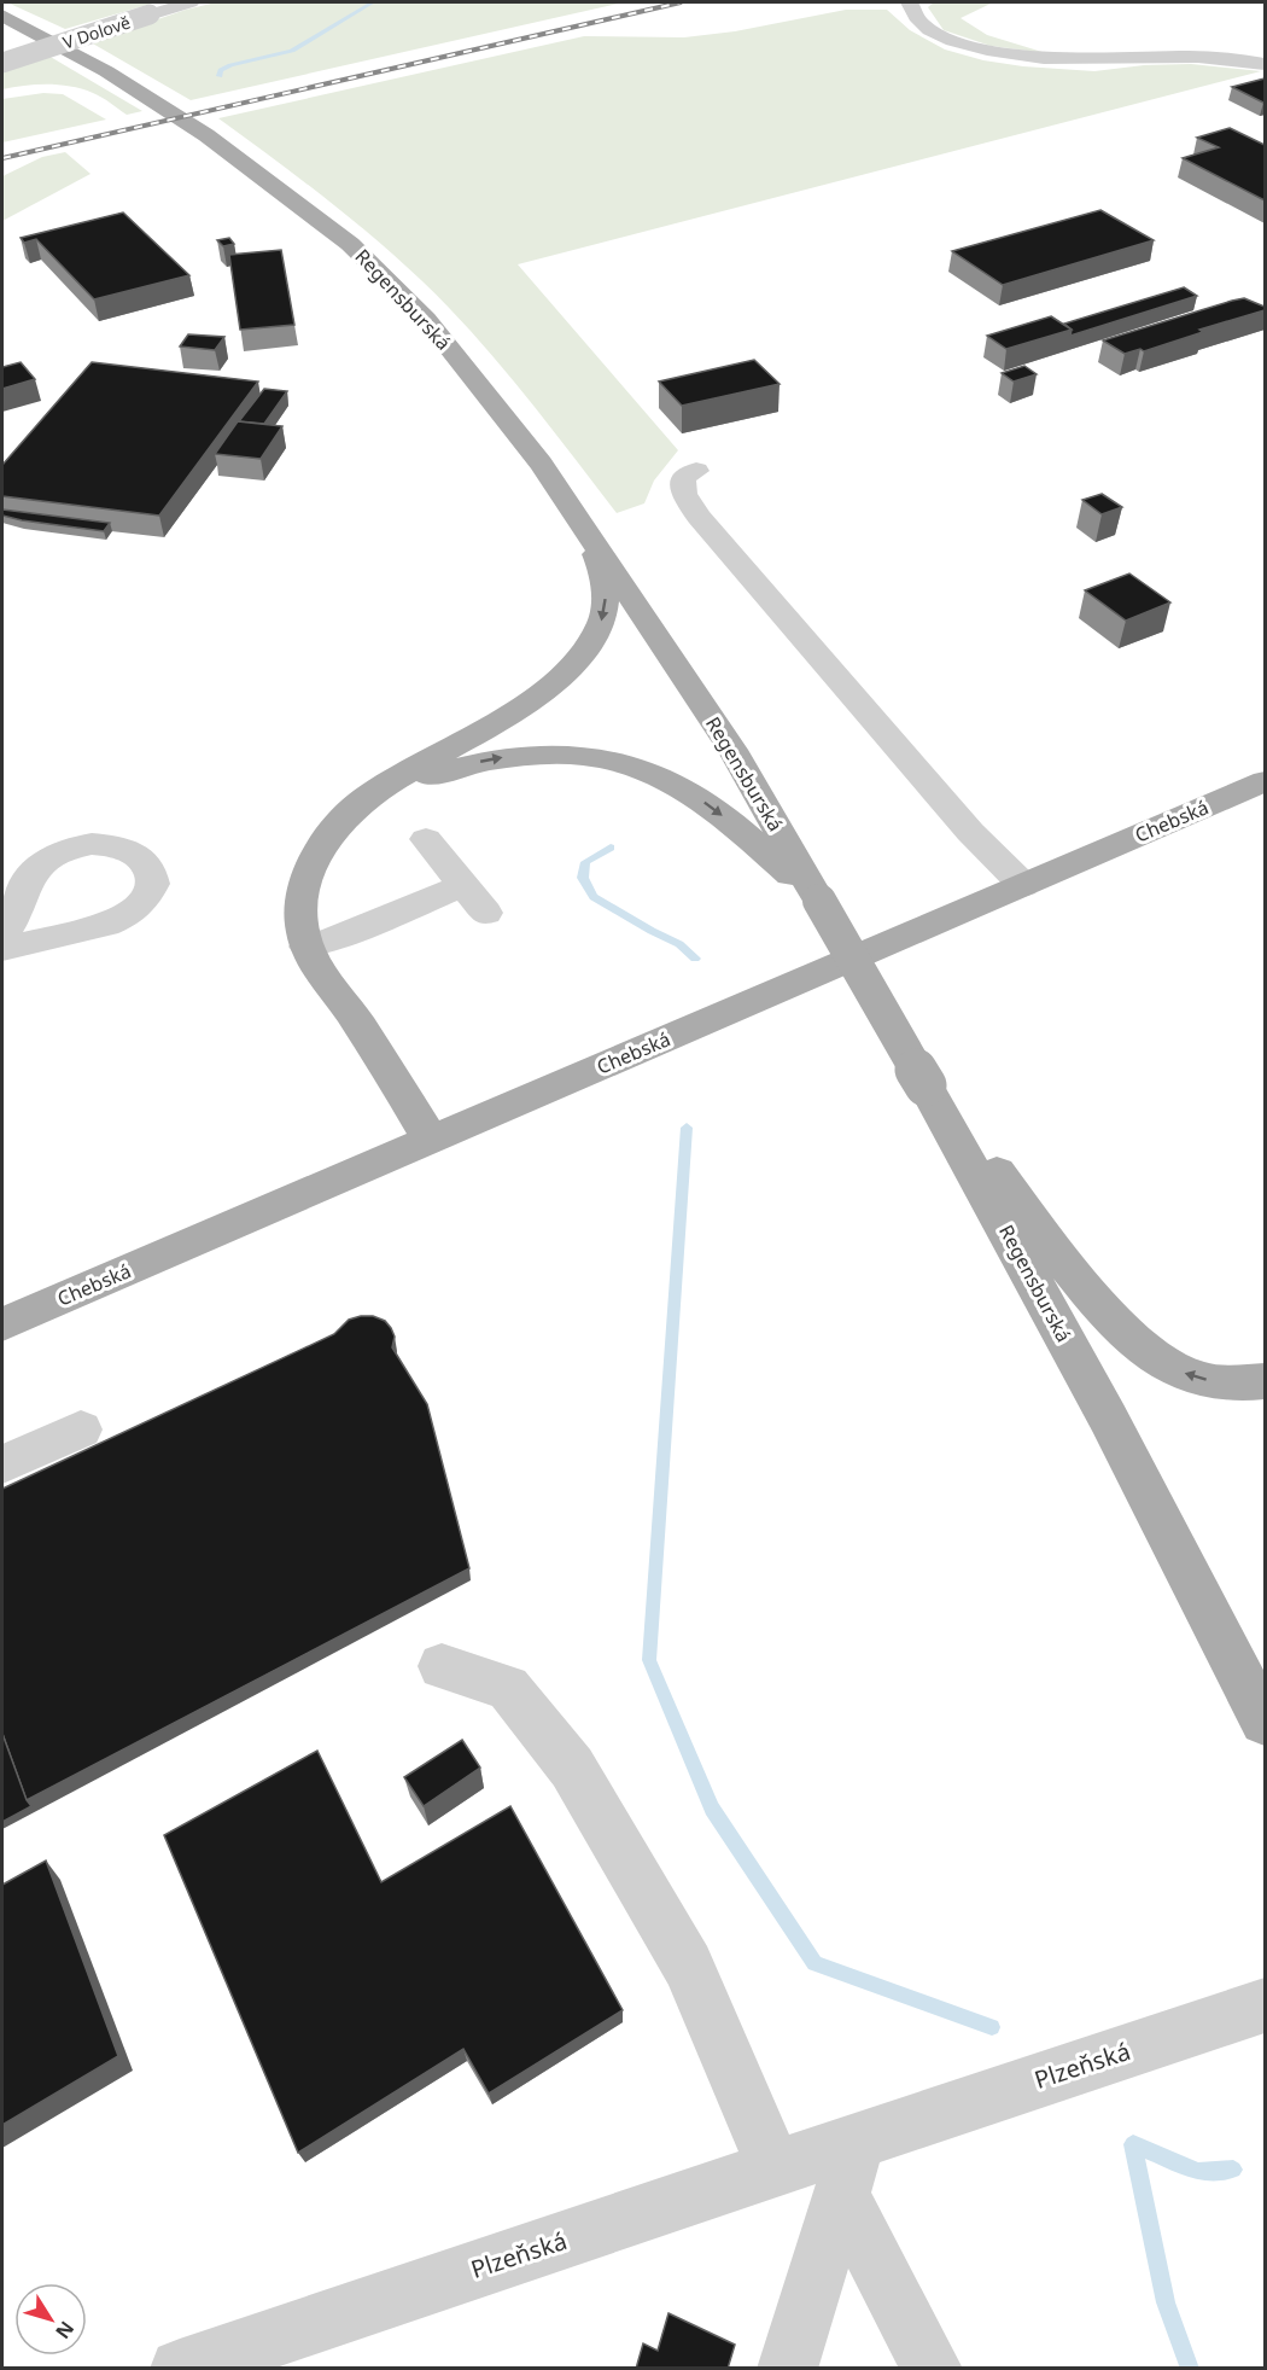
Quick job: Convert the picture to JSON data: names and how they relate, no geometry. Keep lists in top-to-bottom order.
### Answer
{
  "streets": {
    "main road": ["Regensburská", "Chebská"],
    "street": ["V Dolově", "Plzeňská"]
  },
  "north": "bottom right"
}
